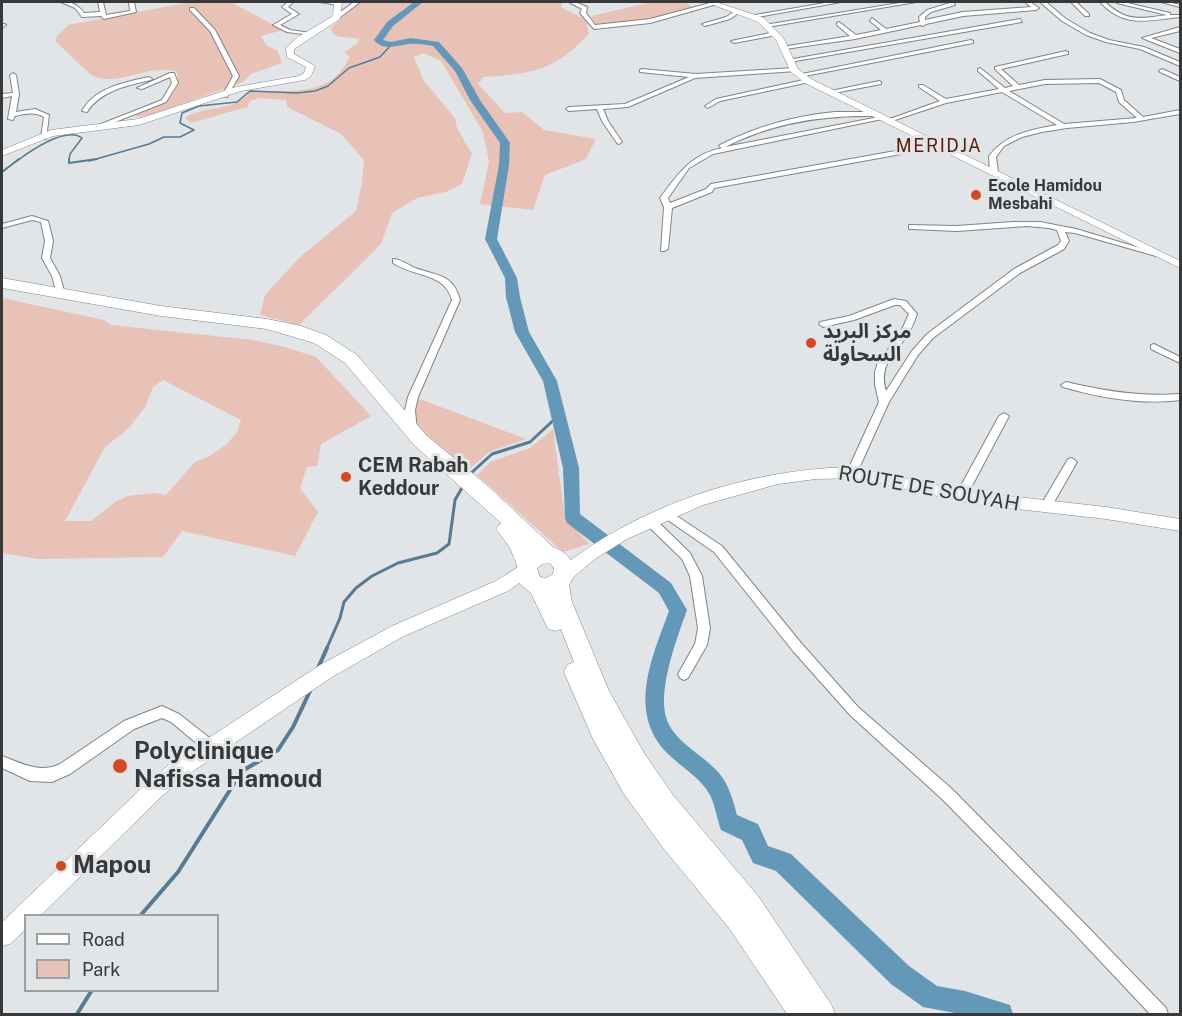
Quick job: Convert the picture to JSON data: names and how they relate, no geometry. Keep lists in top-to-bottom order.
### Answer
{
  "streets": {
    "street": ["ROUTE DE SOUYAH"]
  },
  "districts": ["MERIDJA"],
  "places": [
    "Ecole Hamidou Mesbahi",
    "مركز البريد السحاولة",
    "CEM Rabah Keddour",
    "Polyclinique Nafissa Hamoud",
    "Mapou"
  ],
  "legend": ["Road", "Park"]
}
